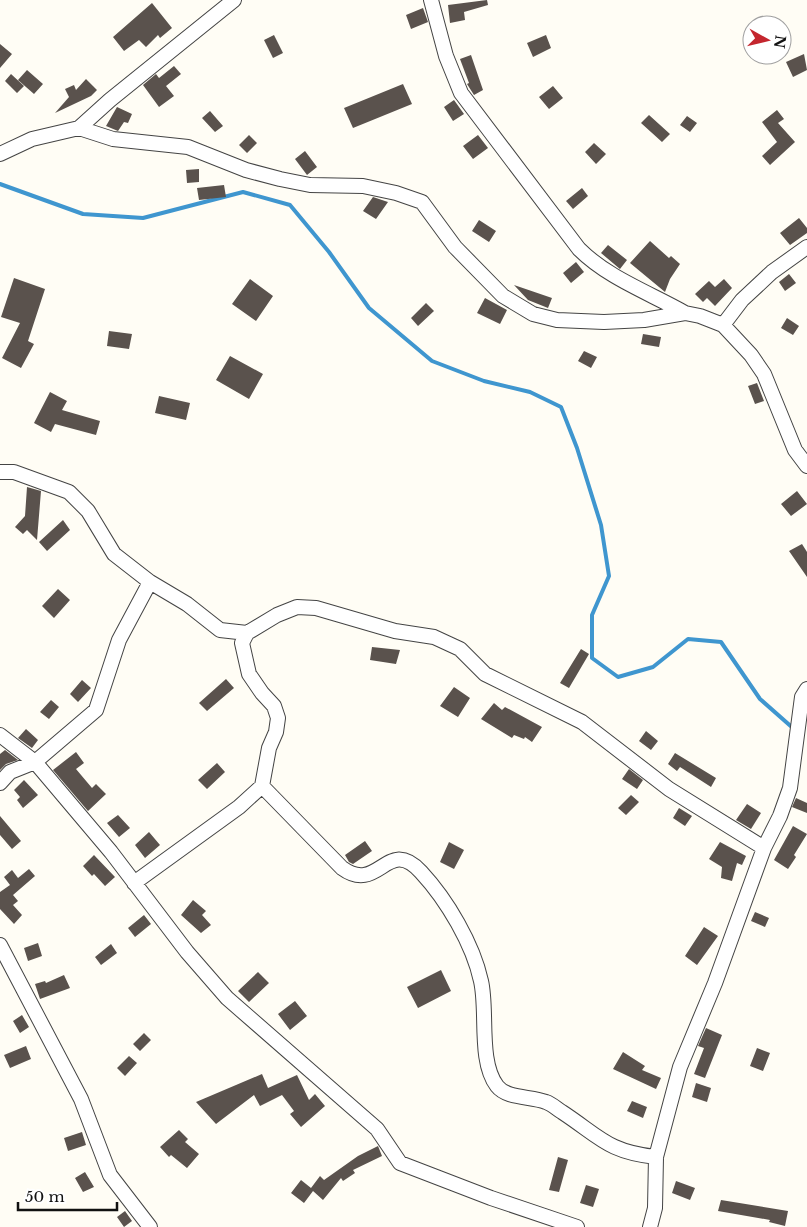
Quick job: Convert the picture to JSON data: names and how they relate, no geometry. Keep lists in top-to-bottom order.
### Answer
{
  "scale_bar": "50 m",
  "north": "right"
}
